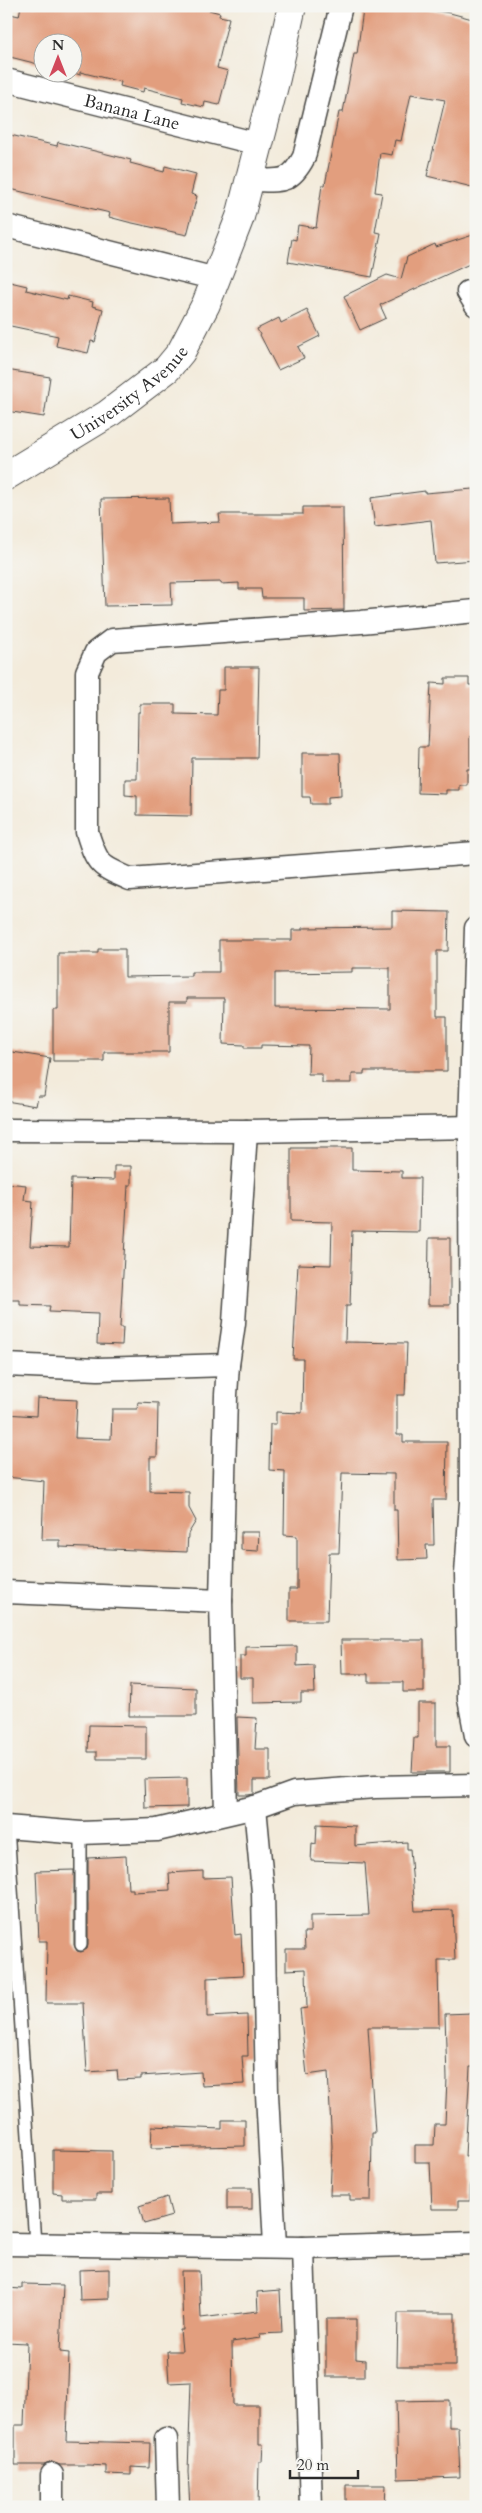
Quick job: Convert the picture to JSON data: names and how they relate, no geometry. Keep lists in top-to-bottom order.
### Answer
{
  "streets": {
    "street": ["Banana Lane", "University Avenue"]
  },
  "crossings": [
    ["Banana Lane", "University Avenue"]
  ],
  "scale_bar": "20 m",
  "north": "top"
}
